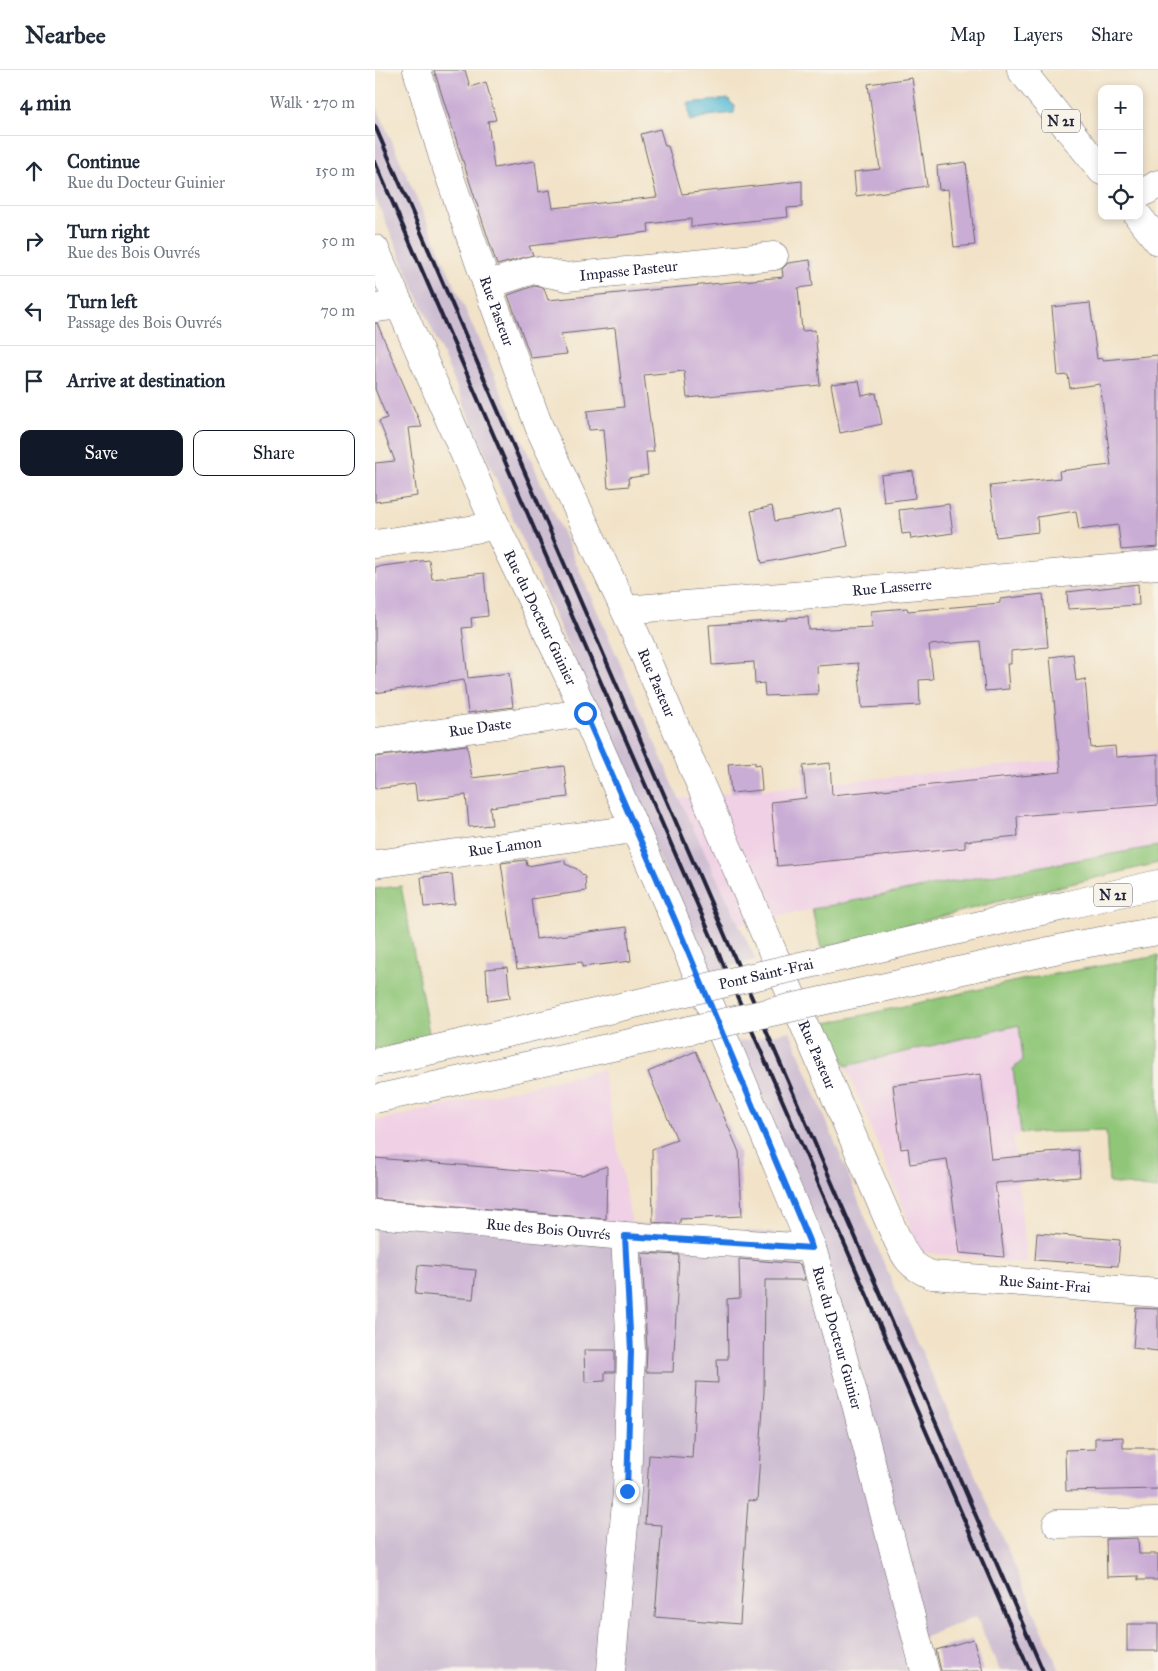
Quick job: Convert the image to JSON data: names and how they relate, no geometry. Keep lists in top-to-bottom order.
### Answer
{
  "streets": {
    "street": [
      "N 21",
      "Impasse Pasteur",
      "Rue Pasteur",
      "Rue Lasserre",
      "Rue du Docteur Guinier",
      "Rue Daste",
      "Rue Lamon",
      "Pont Saint-Frai",
      "Rue des Bois Ouvrés",
      "Rue Saint-Frai"
    ]
  },
  "crossings": [
    ["Impasse Pasteur", "Rue Pasteur"],
    ["Rue Pasteur", "Rue Lasserre"],
    ["Rue Pasteur", "Rue Saint-Frai"],
    ["Rue du Docteur Guinier", "Rue Daste"],
    ["Rue du Docteur Guinier", "Rue Lamon"],
    ["Rue du Docteur Guinier", "Rue des Bois Ouvrés"]
  ],
  "page": {
    "header": "Nearbee",
    "nav": ["Map", "Layers", "Share"],
    "heading": ["4 min", "Walk · 270 m"],
    "map_buttons": ["+", "−"],
    "list": [
      ["Continue", "Rue du Docteur Guinier", "150 m"],
      ["Turn right", "Rue des Bois Ouvrés", "50 m"],
      ["Turn left", "Passage des Bois Ouvrés", "70 m"],
      "Arrive at destination"
    ],
    "buttons": ["Save", "Share"]
  }
}
